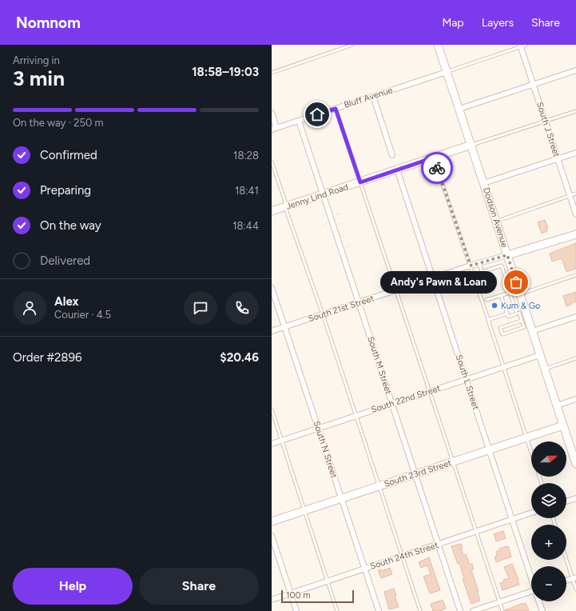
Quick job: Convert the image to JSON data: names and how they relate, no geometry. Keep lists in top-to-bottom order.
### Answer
{
  "streets": {
    "street": [
      "Bluff Avenue",
      "South J Street",
      "Jenny Lind Road",
      "Dodson Avenue",
      "South 21st Street",
      "South M Street",
      "South L Street",
      "South 22nd Street",
      "South N Street",
      "South 23rd Street",
      "South 24th Street"
    ]
  },
  "crossings": [
    ["Bluff Avenue", "Dodson Avenue"],
    ["Bluff Avenue", "South M Street"],
    ["Jenny Lind Road", "Dodson Avenue"],
    ["Jenny Lind Road", "South M Street"],
    ["Jenny Lind Road", "South L Street"],
    ["Dodson Avenue", "South 21st Street"],
    ["Dodson Avenue", "South 22nd Street"],
    ["Dodson Avenue", "South 23rd Street"],
    ["South 21st Street", "South M Street"],
    ["South 21st Street", "South L Street"],
    ["South 21st Street", "South N Street"],
    ["South M Street", "South 22nd Street"],
    ["South M Street", "South 23rd Street"],
    ["South M Street", "South 24th Street"],
    ["South L Street", "South 22nd Street"],
    ["South L Street", "South 23rd Street"],
    ["South L Street", "South 24th Street"],
    ["South 22nd Street", "South N Street"],
    ["South N Street", "South 23rd Street"],
    ["South N Street", "South 24th Street"]
  ],
  "places": ["Andy's Pawn & Loan", "Kum & Go"],
  "scale_bar": "100 m",
  "north": "right",
  "page": {
    "header": "Nomnom",
    "nav": ["Map", "Layers", "Share"],
    "heading": ["3 min", "Arriving in", "18:58–19:03"],
    "panel": [
      "Alex",
      "Courier · 4.5",
      "Order #2896",
      "$20.46"
    ],
    "bar": "On the way · 250 m",
    "list": [
      ["Confirmed", "18:28"],
      ["Preparing", "18:41"],
      ["On the way", "18:44"],
      "Delivered"
    ],
    "bubble": "Andy's Pawn & Loan",
    "map_buttons": ["+", "−"],
    "buttons": ["Help", "Share"],
    "scale": "100 m"
  }
}
